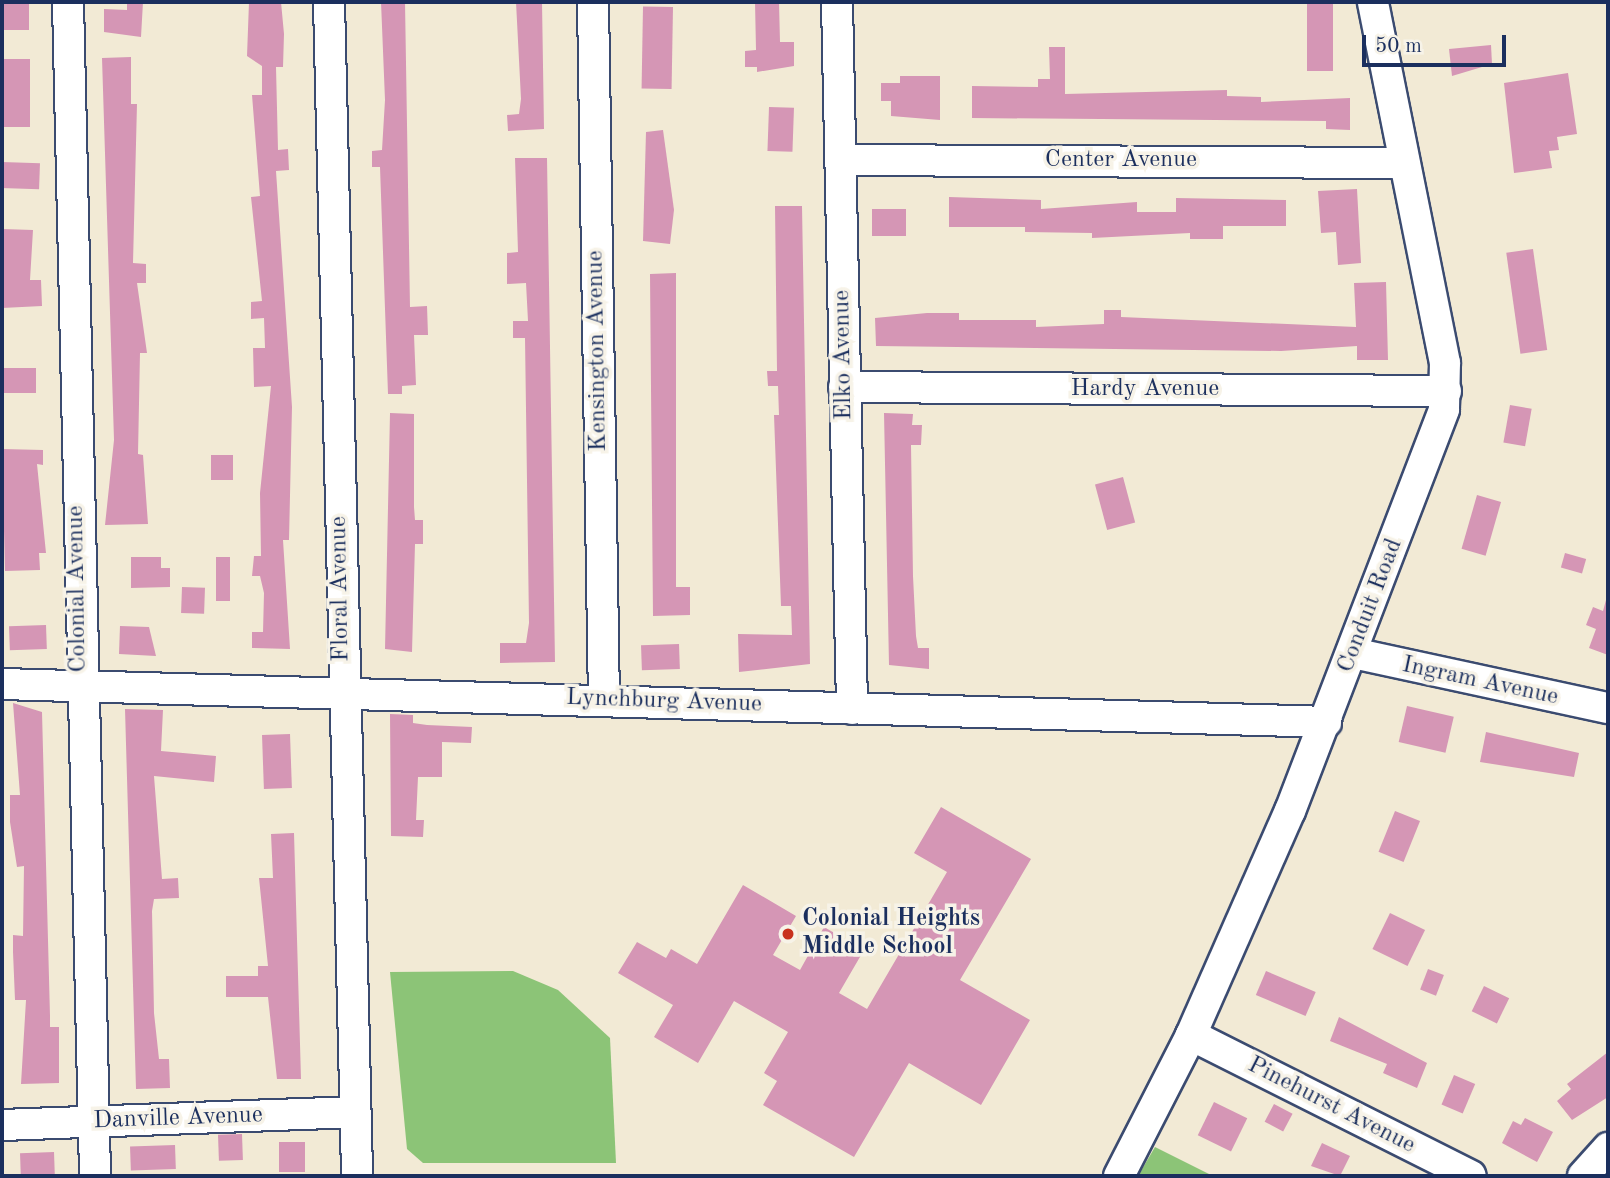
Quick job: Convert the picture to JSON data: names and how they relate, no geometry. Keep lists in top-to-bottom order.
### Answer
{
  "streets": {
    "street": [
      "Center Avenue",
      "Kensington Avenue",
      "Elko Avenue",
      "Hardy Avenue",
      "Colonial Avenue",
      "Floral Avenue",
      "Conduit Road",
      "Ingram Avenue",
      "Lynchburg Avenue",
      "Pinehurst Avenue",
      "Danville Avenue"
    ]
  },
  "crossings": [
    ["Center Avenue", "Elko Avenue"],
    ["Center Avenue", "Conduit Road"],
    ["Kensington Avenue", "Lynchburg Avenue"],
    ["Elko Avenue", "Hardy Avenue"],
    ["Elko Avenue", "Lynchburg Avenue"],
    ["Hardy Avenue", "Conduit Road"],
    ["Colonial Avenue", "Lynchburg Avenue"],
    ["Colonial Avenue", "Danville Avenue"],
    ["Floral Avenue", "Lynchburg Avenue"],
    ["Floral Avenue", "Danville Avenue"],
    ["Conduit Road", "Ingram Avenue"],
    ["Conduit Road", "Lynchburg Avenue"],
    ["Conduit Road", "Pinehurst Avenue"]
  ],
  "places": ["Colonial Heights Middle School"],
  "scale_bar": "50 m"
}
